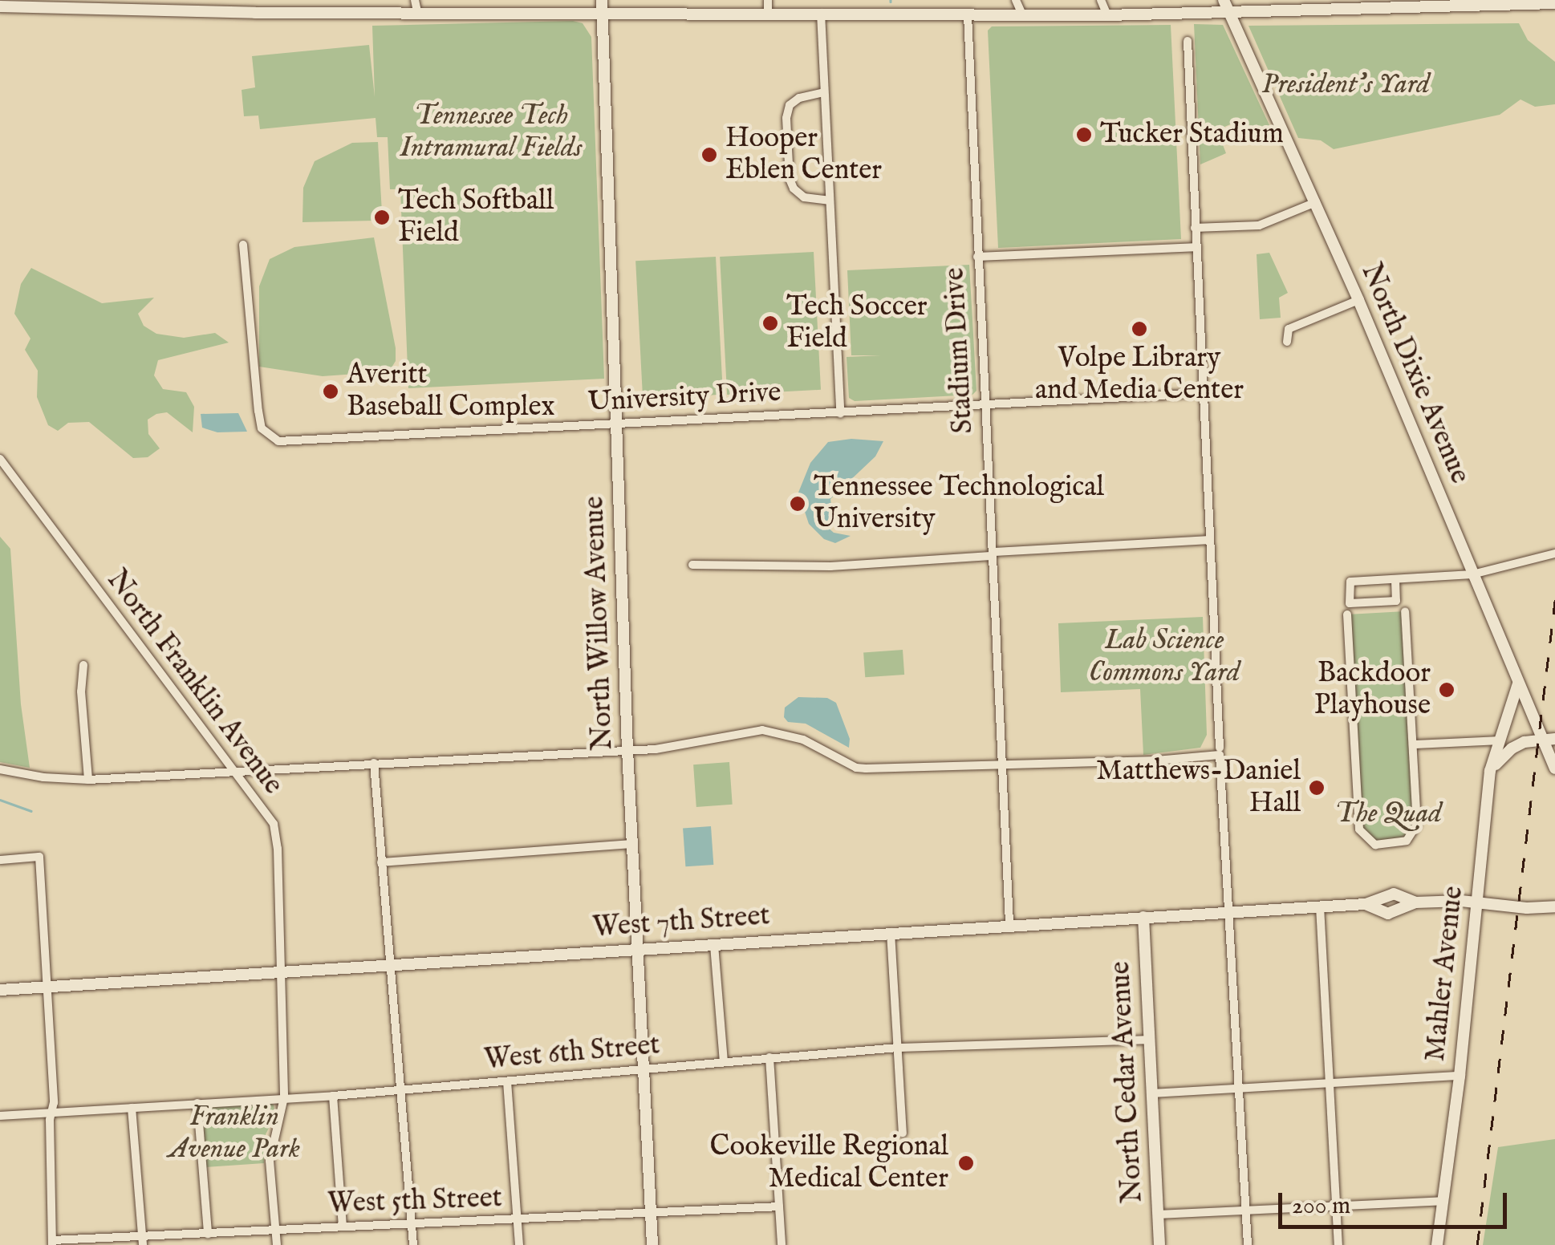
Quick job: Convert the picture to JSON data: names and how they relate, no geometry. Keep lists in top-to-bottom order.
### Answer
{
  "streets": {
    "street": [
      "Stadium Drive",
      "North Dixie Avenue",
      "University Drive",
      "North Willow Avenue",
      "North Franklin Avenue",
      "West 7th Street",
      "Mahler Avenue",
      "West 6th Street",
      "North Cedar Avenue",
      "West 5th Street"
    ]
  },
  "crossings": [
    ["Stadium Drive", "University Drive"],
    ["Stadium Drive", "West 7th Street"],
    ["North Dixie Avenue", "Mahler Avenue"],
    ["University Drive", "North Willow Avenue"],
    ["North Willow Avenue", "West 7th Street"],
    ["North Willow Avenue", "West 6th Street"],
    ["North Willow Avenue", "West 5th Street"],
    ["North Franklin Avenue", "West 7th Street"],
    ["North Franklin Avenue", "West 6th Street"],
    ["North Franklin Avenue", "West 5th Street"],
    ["West 7th Street", "Mahler Avenue"],
    ["West 7th Street", "North Cedar Avenue"],
    ["West 6th Street", "North Cedar Avenue"]
  ],
  "parks": [
    "President's Yard",
    "Tennessee Tech Intramural Fields",
    "Lab Science Commons Yard",
    "The Quad",
    "Franklin Avenue Park"
  ],
  "places": [
    "Tucker Stadium",
    "Hooper Eblen Center",
    "Tech Softball Field",
    "Tech Soccer Field",
    "Volpe Library and Media Center",
    "Averitt Baseball Complex",
    "Tennessee Technological University",
    "Backdoor Playhouse",
    "Matthews-Daniel Hall",
    "Cookeville Regional Medical Center"
  ],
  "scale_bar": "200 m"
}
